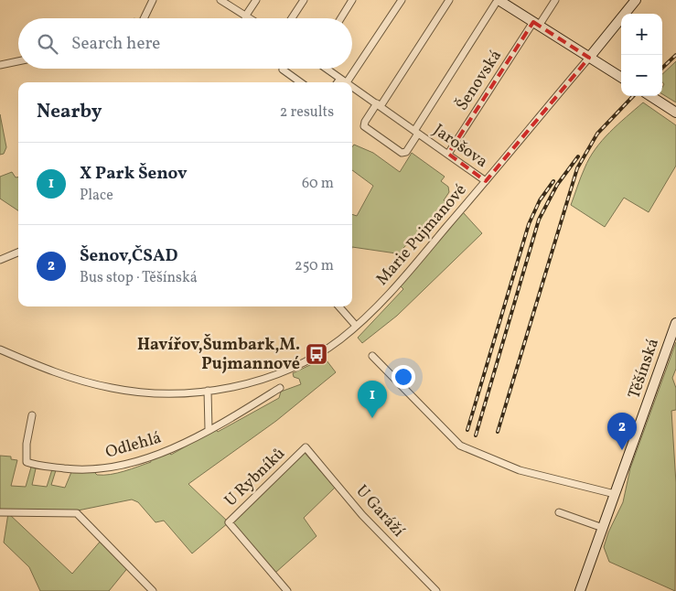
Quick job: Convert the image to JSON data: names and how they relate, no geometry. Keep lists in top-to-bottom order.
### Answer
{
  "streets": {
    "main road": ["Těšínská"],
    "street": [
      "Šenovská",
      "Jarošova",
      "Marie Pujmanové",
      "Odlehlá",
      "U Rybníků",
      "U Garáží"
    ]
  },
  "crossings": [
    ["Šenovská", "Jarošova"],
    ["Jarošova", "Marie Pujmanové"],
    ["U Rybníků", "U Garáží"]
  ],
  "places": {
    "bus stop": ["Havířov,Šumbark,M. Pujmannové"]
  },
  "page": {
    "map_buttons": ["+", "−"],
    "search": "Search here",
    "heading": ["Nearby", "2 results"],
    "list": [
      {
        "mark": "1",
        "name": "X Park Šenov",
        "note": "Place",
        "value": "60 m"
      },
      {
        "mark": "2",
        "name": "Šenov,ČSAD",
        "note": "Bus stop · Těšínská",
        "value": "250 m"
      }
    ],
    "pins": ["1", "2"]
  }
}
